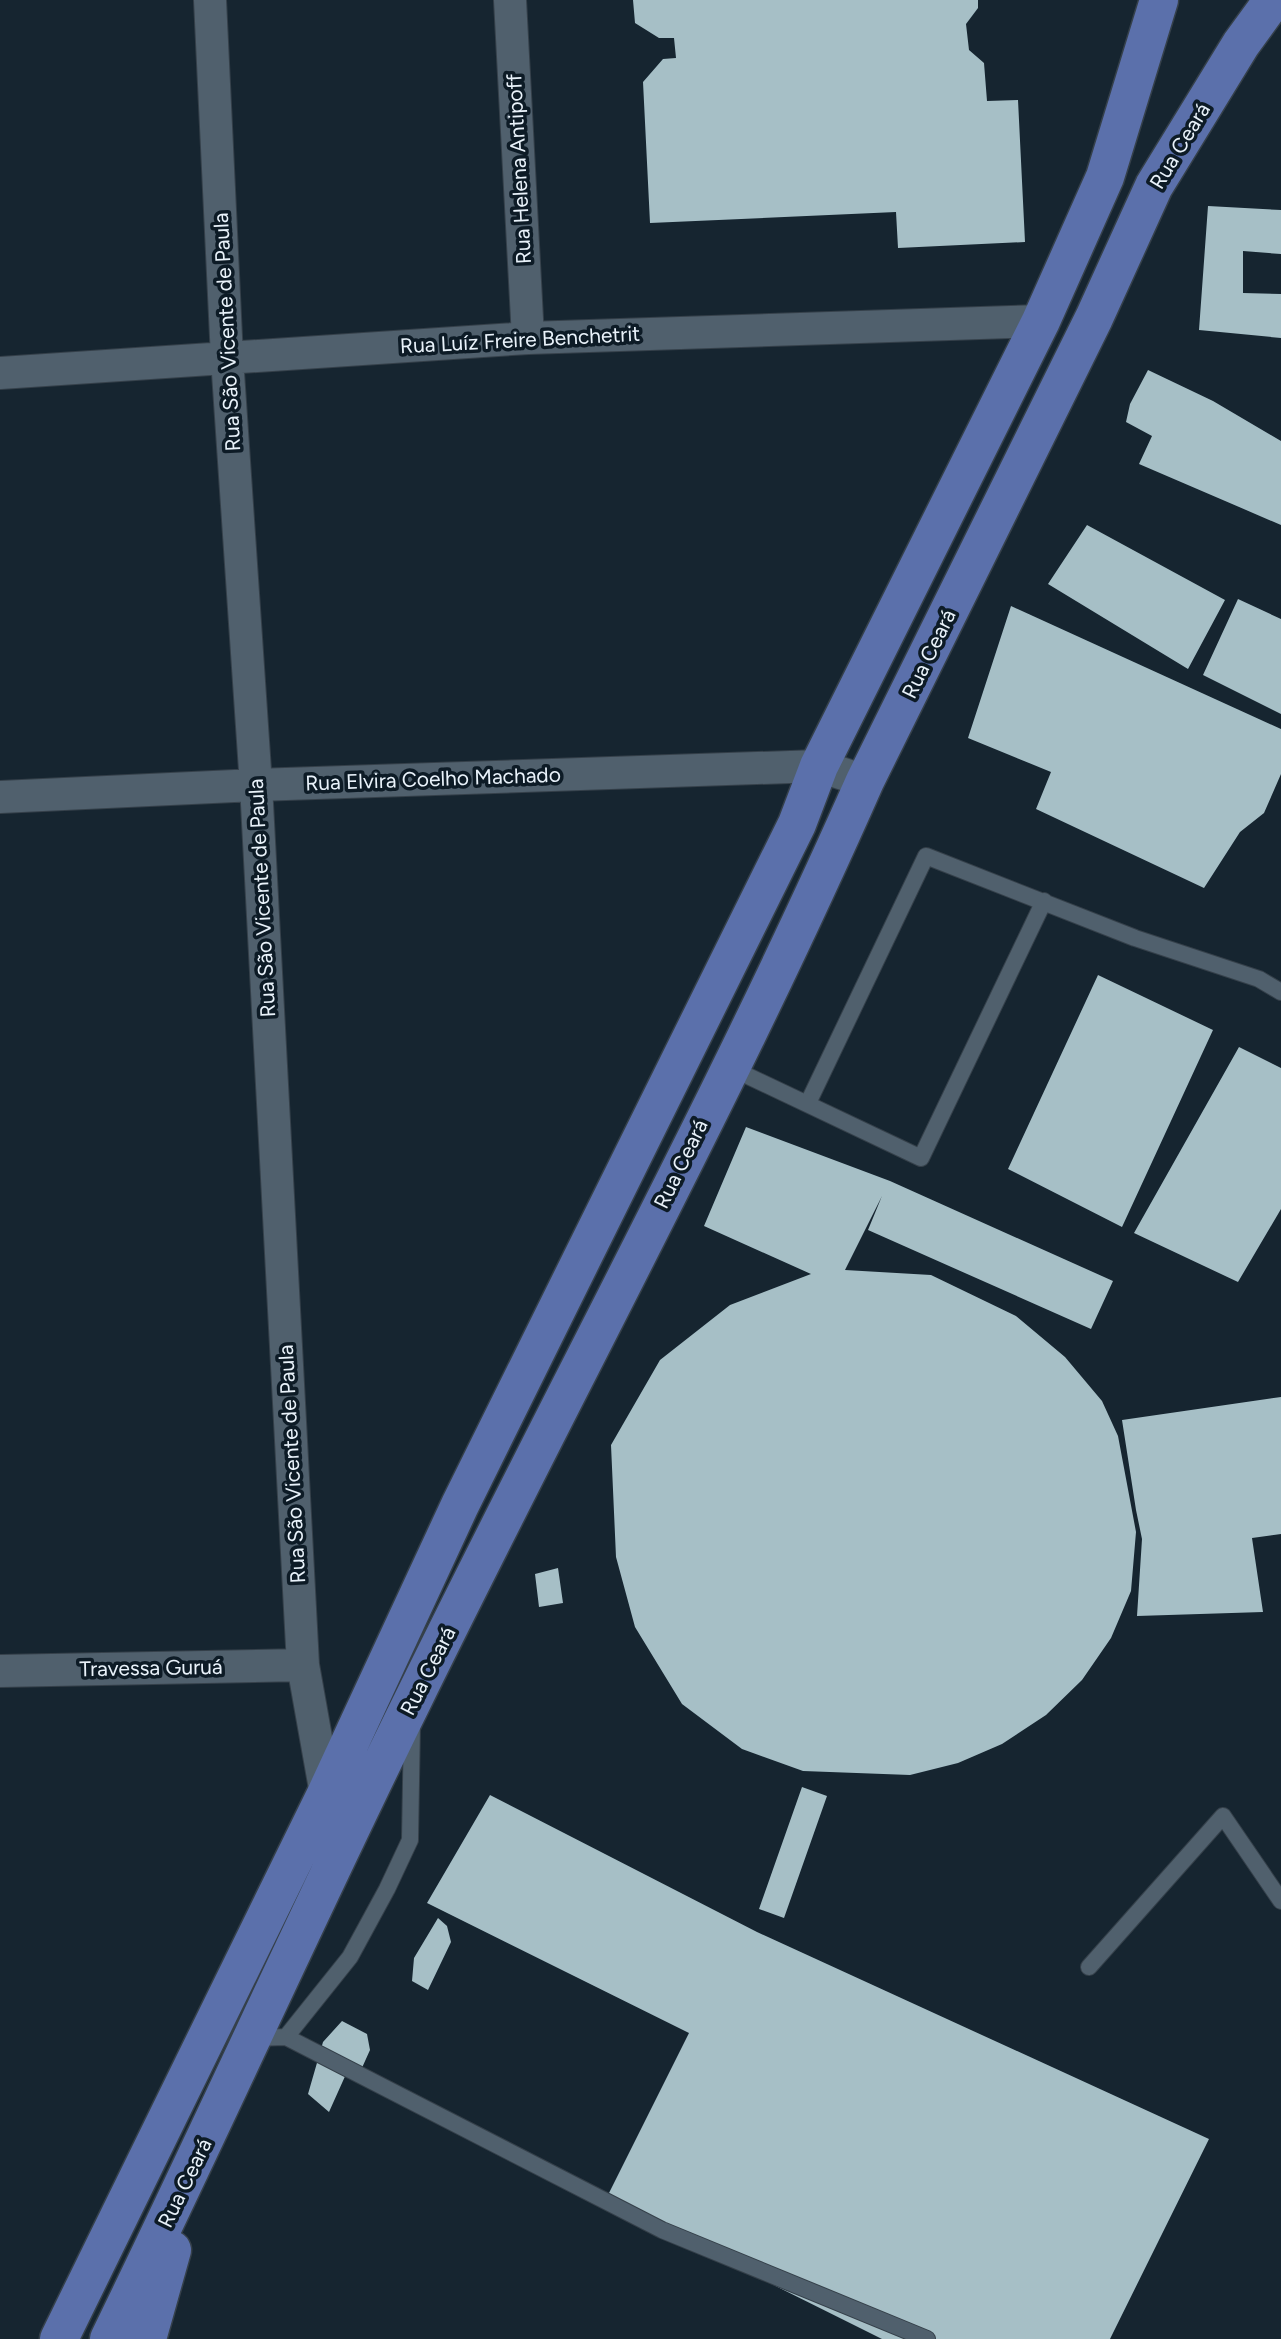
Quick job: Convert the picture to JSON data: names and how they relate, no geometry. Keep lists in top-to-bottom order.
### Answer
{
  "streets": {
    "main road": ["Rua Ceará"],
    "street": [
      "Rua Helena Antipoff",
      "Rua São Vicente de Paula",
      "Rua Luíz Freire Benchetrit",
      "Rua Elvira Coelho Machado",
      "Travessa Guruá"
    ]
  },
  "crossings": [
    ["Rua Ceará", "Rua São Vicente de Paula"],
    ["Rua Ceará", "Rua Luíz Freire Benchetrit"],
    ["Rua Ceará", "Rua Elvira Coelho Machado"],
    ["Rua Helena Antipoff", "Rua Luíz Freire Benchetrit"],
    ["Rua São Vicente de Paula", "Rua Luíz Freire Benchetrit"],
    ["Rua São Vicente de Paula", "Rua Elvira Coelho Machado"],
    ["Rua São Vicente de Paula", "Travessa Guruá"]
  ]
}
